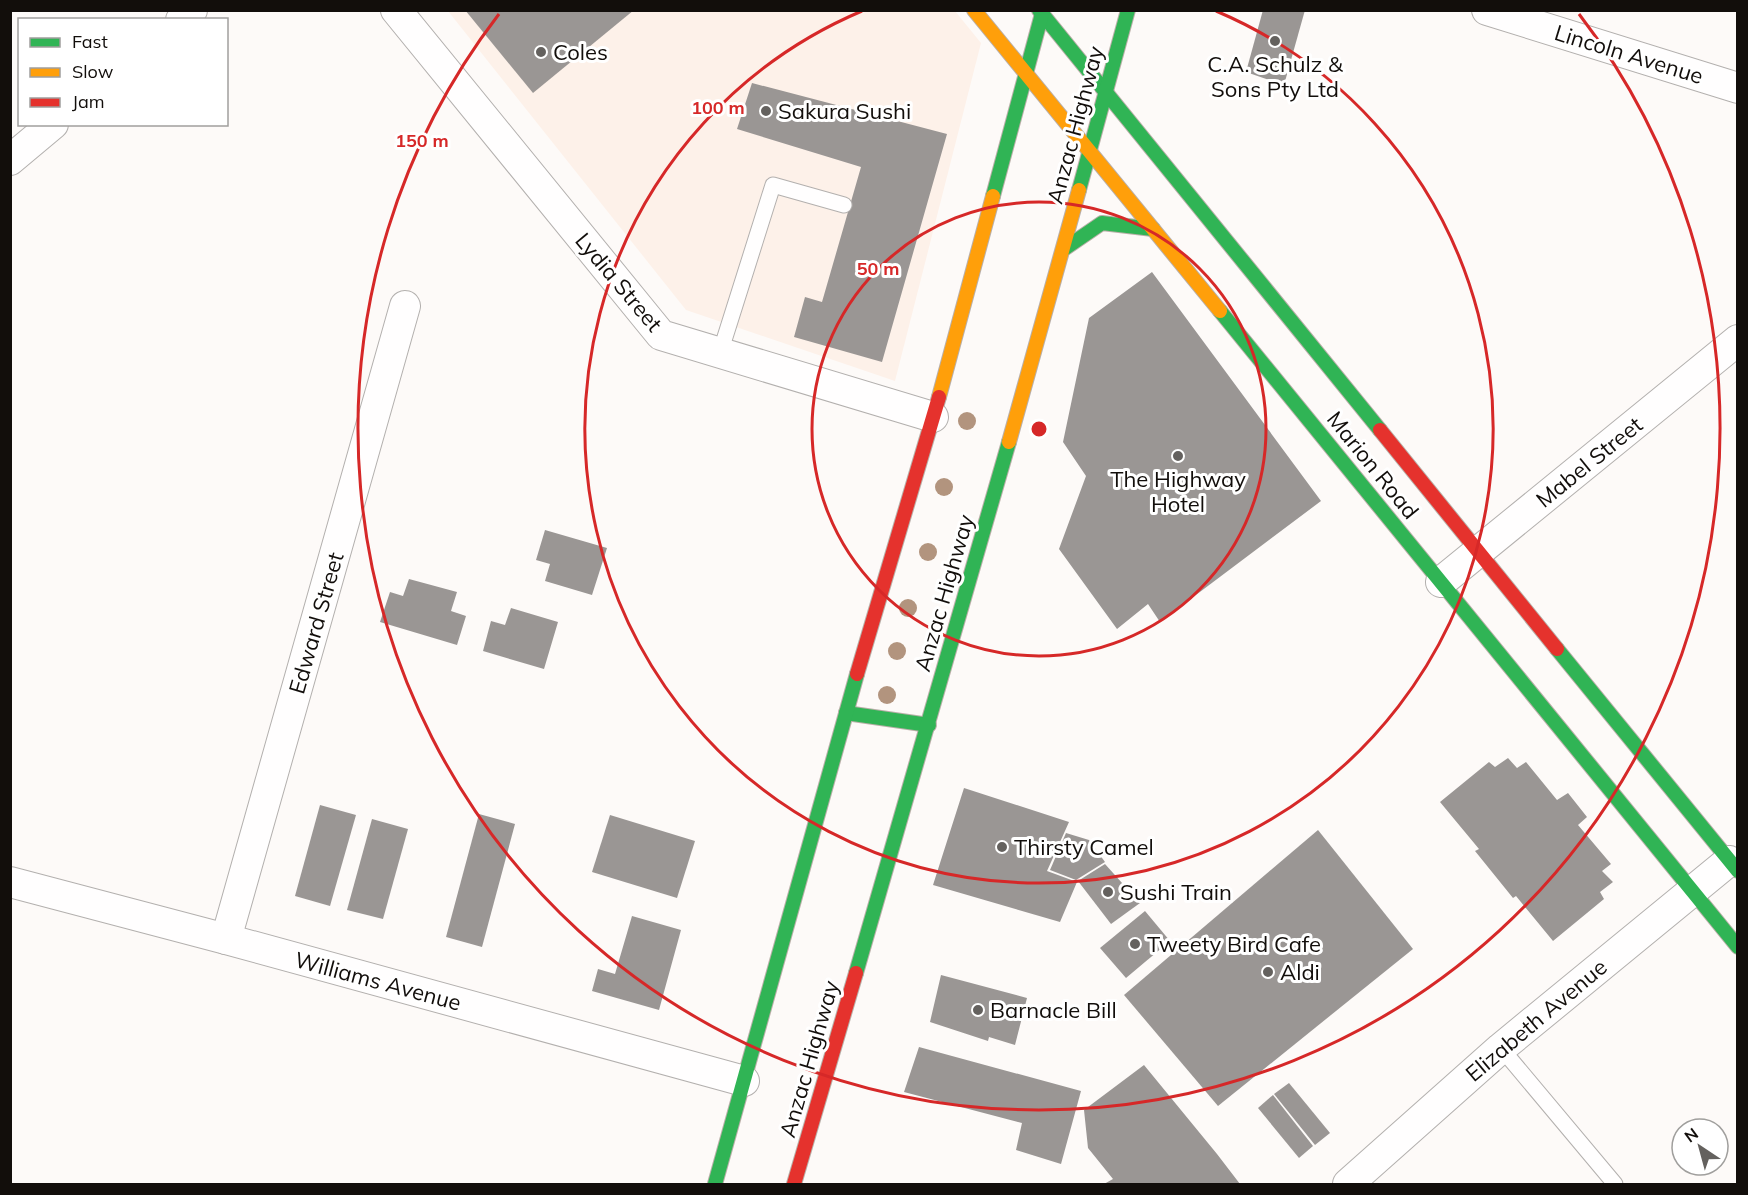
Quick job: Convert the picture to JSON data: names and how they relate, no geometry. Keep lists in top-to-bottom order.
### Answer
{
  "streets": {
    "main road": ["Anzac Highway", "Marion Road"],
    "street": [
      "Lincoln Avenue",
      "Lydia Street",
      "Mabel Street",
      "Edward Street",
      "Williams Avenue",
      "Elizabeth Avenue"
    ]
  },
  "crossings": [
    ["Anzac Highway", "Marion Road"],
    ["Mabel Street", "Marion Road"],
    ["Marion Road", "Elizabeth Avenue"],
    ["Edward Street", "Williams Avenue"]
  ],
  "places": [
    "C.A. Schulz & Sons Pty Ltd",
    "Coles",
    "Sakura Sushi",
    "The Highway Hotel",
    "Thirsty Camel",
    "Sushi Train",
    "Tweety Bird Cafe",
    "Aldi",
    "Barnacle Bill"
  ],
  "legend": ["Fast", "Slow", "Jam"],
  "north": "top left",
  "rings": ["100 m", "150 m", "50 m"]
}
